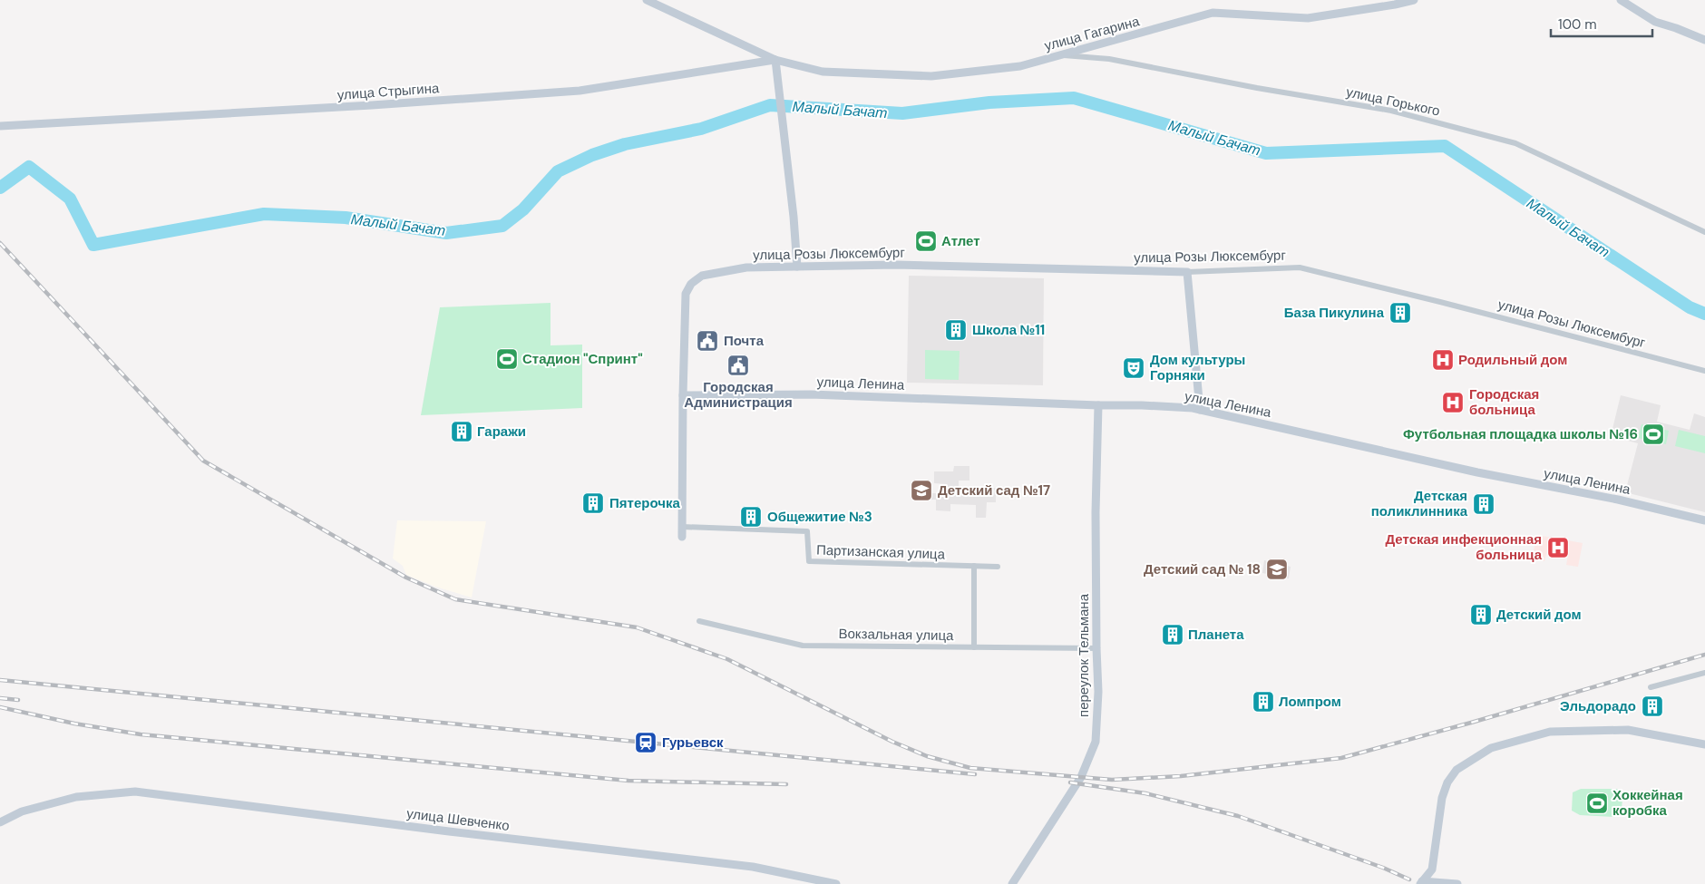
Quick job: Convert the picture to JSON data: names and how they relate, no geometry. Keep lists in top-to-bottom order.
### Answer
{
  "streets": {
    "street": [
      "улица Гагарина",
      "улица Стрыгина",
      "улица Горького",
      "улица Розы Люксембург",
      "улица Ленина",
      "Партизанская улица",
      "Вокзальная улица",
      "переулок Тельмана",
      "улица Шевченко"
    ]
  },
  "crossings": [
    ["улица Гагарина", "улица Стрыгина"],
    ["улица Гагарина", "улица Горького"],
    ["улица Розы Люксембург", "улица Ленина"],
    ["улица Ленина", "переулок Тельмана"],
    ["Вокзальная улица", "переулок Тельмана"]
  ],
  "water": ["Малый Бачат"],
  "places": {
    "sports": [
      "Атлет",
      "Стадион \"Спринт\"",
      "Футбольная площадка школы №16",
      "Хоккейная коробка"
    ],
    "building": [
      "База Пикулина",
      "Школа №11",
      "Гаражи",
      "Пятерочка",
      "Детская поликлинника",
      "Общежитие №3",
      "Детский дом",
      "Планета",
      "Ломпром",
      "Эльдорадо"
    ],
    "public building": ["Почта", "Городская Администрация"],
    "hospital": ["Родильный дом", "Городская больница", "Детская инфекционная больница"],
    "theatre": ["Дом культуры Горняки"],
    "school or university": ["Детский сад №17", "Детский сад № 18"],
    "station": ["Гурьевск"]
  },
  "scale_bar": "100 m"
}
